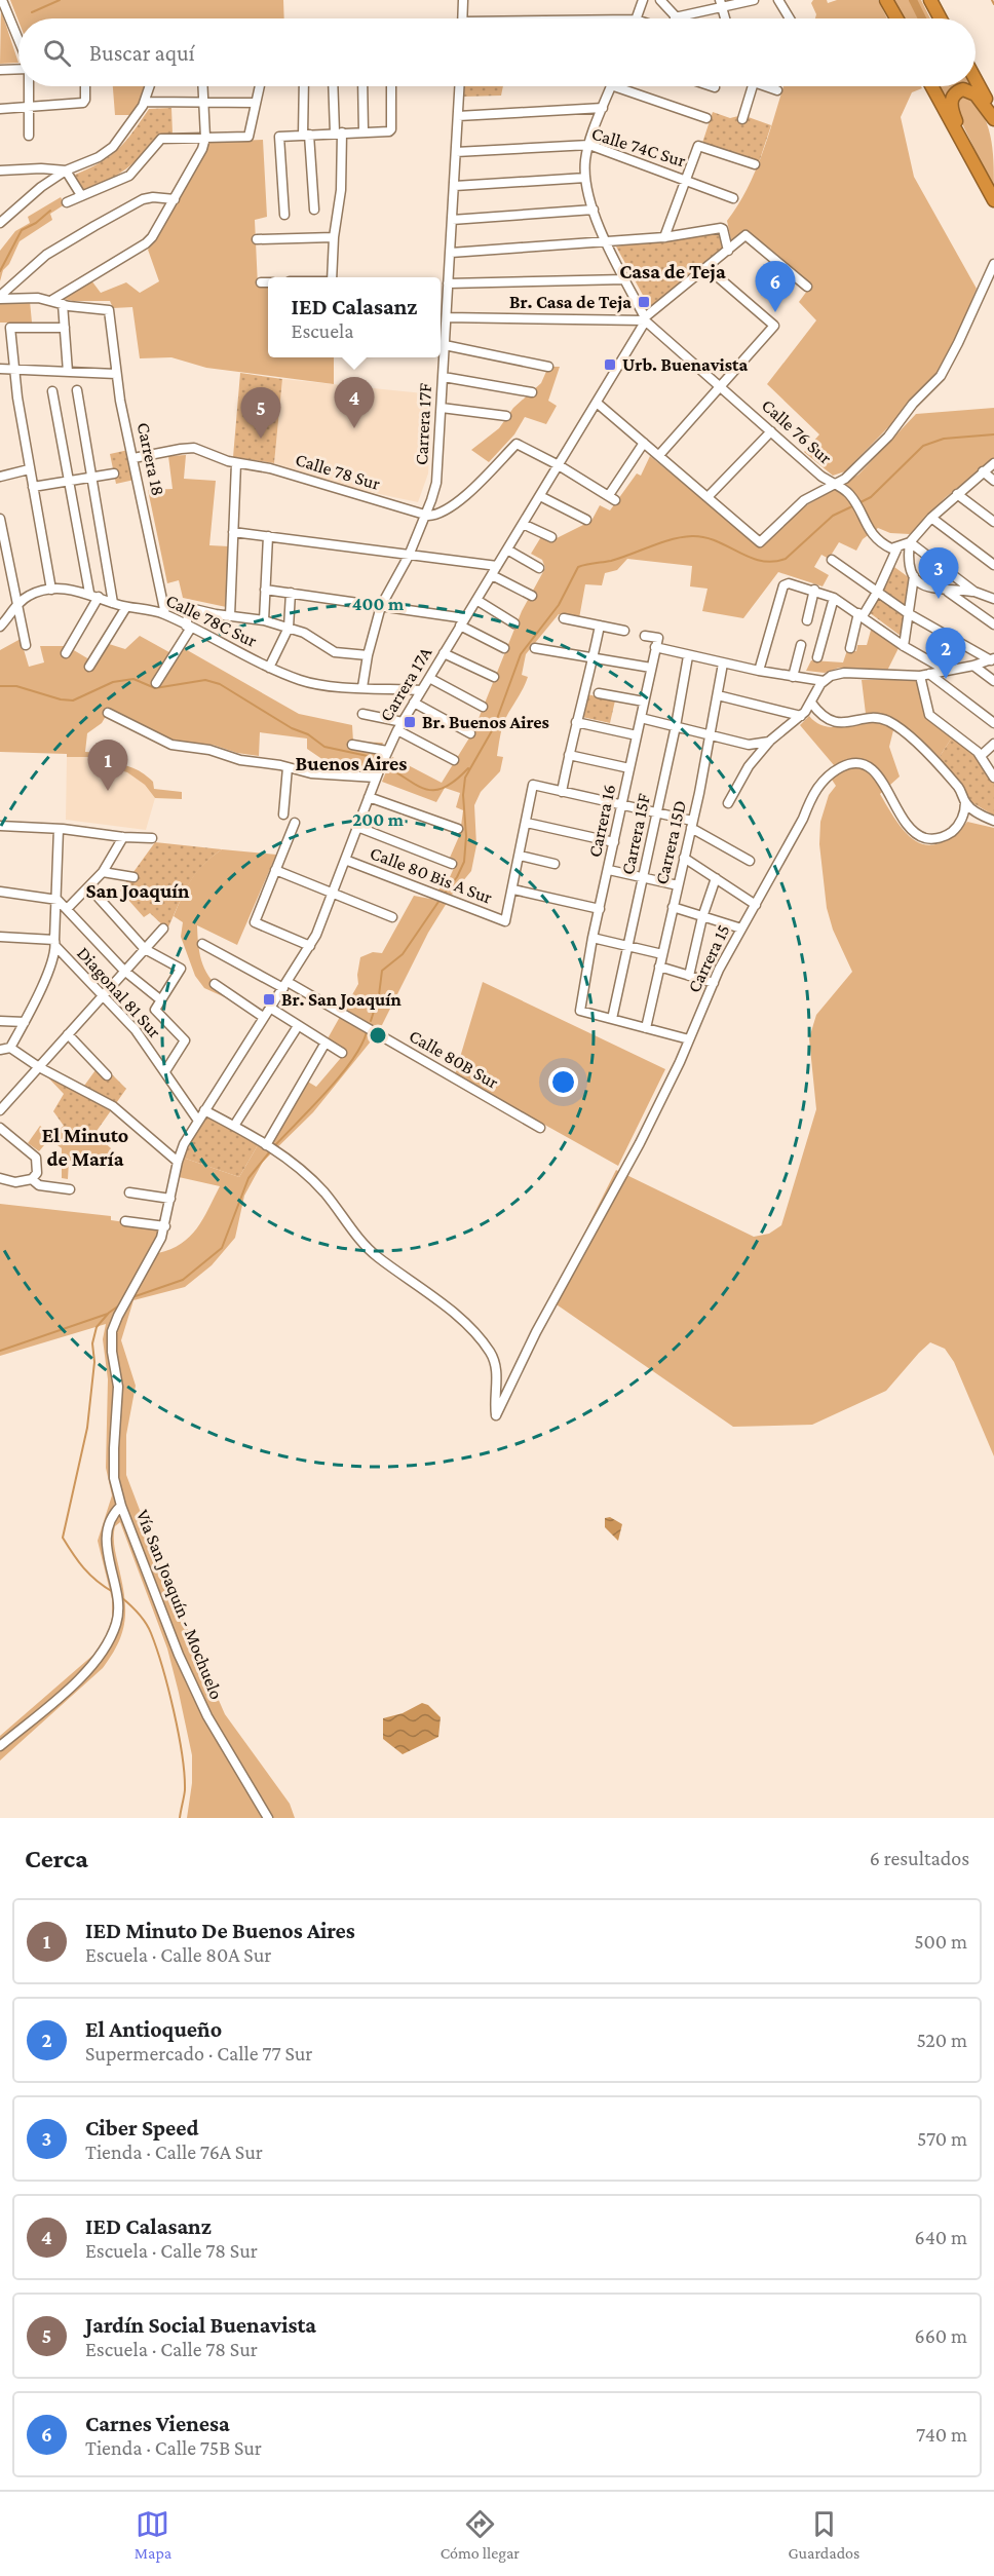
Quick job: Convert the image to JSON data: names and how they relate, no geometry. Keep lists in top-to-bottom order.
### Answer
{
  "streets": {
    "street": [
      "Calle 74C Sur",
      "Carrera 17F",
      "Calle 76 Sur",
      "Carrera 18",
      "Calle 78 Sur",
      "Calle 78C Sur",
      "Carrera 17A",
      "Carrera 16",
      "Carrera 15F",
      "Carrera 15D",
      "Calle 80 Bis A Sur",
      "Carrera 15",
      "Diagonal 81 Sur",
      "Calle 80B Sur",
      "Vía San Joaquín - Mochuelo"
    ]
  },
  "crossings": [
    ["Calle 74C Sur", "Carrera 17F"],
    ["Carrera 17F", "Calle 78 Sur"],
    ["Carrera 17F", "Calle 78C Sur"],
    ["Calle 76 Sur", "Carrera 17A"],
    ["Carrera 18", "Calle 78 Sur"],
    ["Carrera 18", "Calle 78C Sur"],
    ["Calle 78C Sur", "Carrera 17A"],
    ["Carrera 17A", "Calle 80 Bis A Sur"],
    ["Carrera 17A", "Diagonal 81 Sur"],
    ["Carrera 17A", "Calle 80B Sur"],
    ["Carrera 17A", "Vía San Joaquín - Mochuelo"],
    ["Carrera 16", "Carrera 15F"]
  ],
  "districts": [
    "Casa de Teja",
    "Buenos Aires",
    "San Joaquín",
    "El Minuto de María"
  ],
  "places": {
    "transit": [
      "Br. Casa de Teja",
      "Urb. Buenavista",
      "Br. Buenos Aires",
      "Br. San Joaquín"
    ]
  },
  "page": {
    "search": "Buscar aquí",
    "pins": [
      "6",
      "4",
      "5",
      "3",
      "2",
      "1"
    ],
    "popup": ["IED Calasanz", "Escuela"],
    "heading": ["Cerca", "6 resultados"],
    "list": [
      {
        "mark": "1",
        "name": "IED Minuto De Buenos Aires",
        "note": "Escuela · Calle 80A Sur",
        "value": "500 m"
      },
      {
        "mark": "2",
        "name": "El Antioqueño",
        "note": "Supermercado · Calle 77 Sur",
        "value": "520 m"
      },
      {
        "mark": "3",
        "name": "Ciber Speed",
        "note": "Tienda · Calle 76A Sur",
        "value": "570 m"
      },
      {
        "mark": "4",
        "name": "IED Calasanz",
        "note": "Escuela · Calle 78 Sur",
        "value": "640 m"
      },
      {
        "mark": "5",
        "name": "Jardín Social Buenavista",
        "note": "Escuela · Calle 78 Sur",
        "value": "660 m"
      },
      {
        "mark": "6",
        "name": "Carnes Vienesa",
        "note": "Tienda · Calle 75B Sur",
        "value": "740 m"
      }
    ],
    "nav": ["Mapa", "Cómo llegar", "Guardados"]
  },
  "rings": ["400 m", "200 m"]
}
